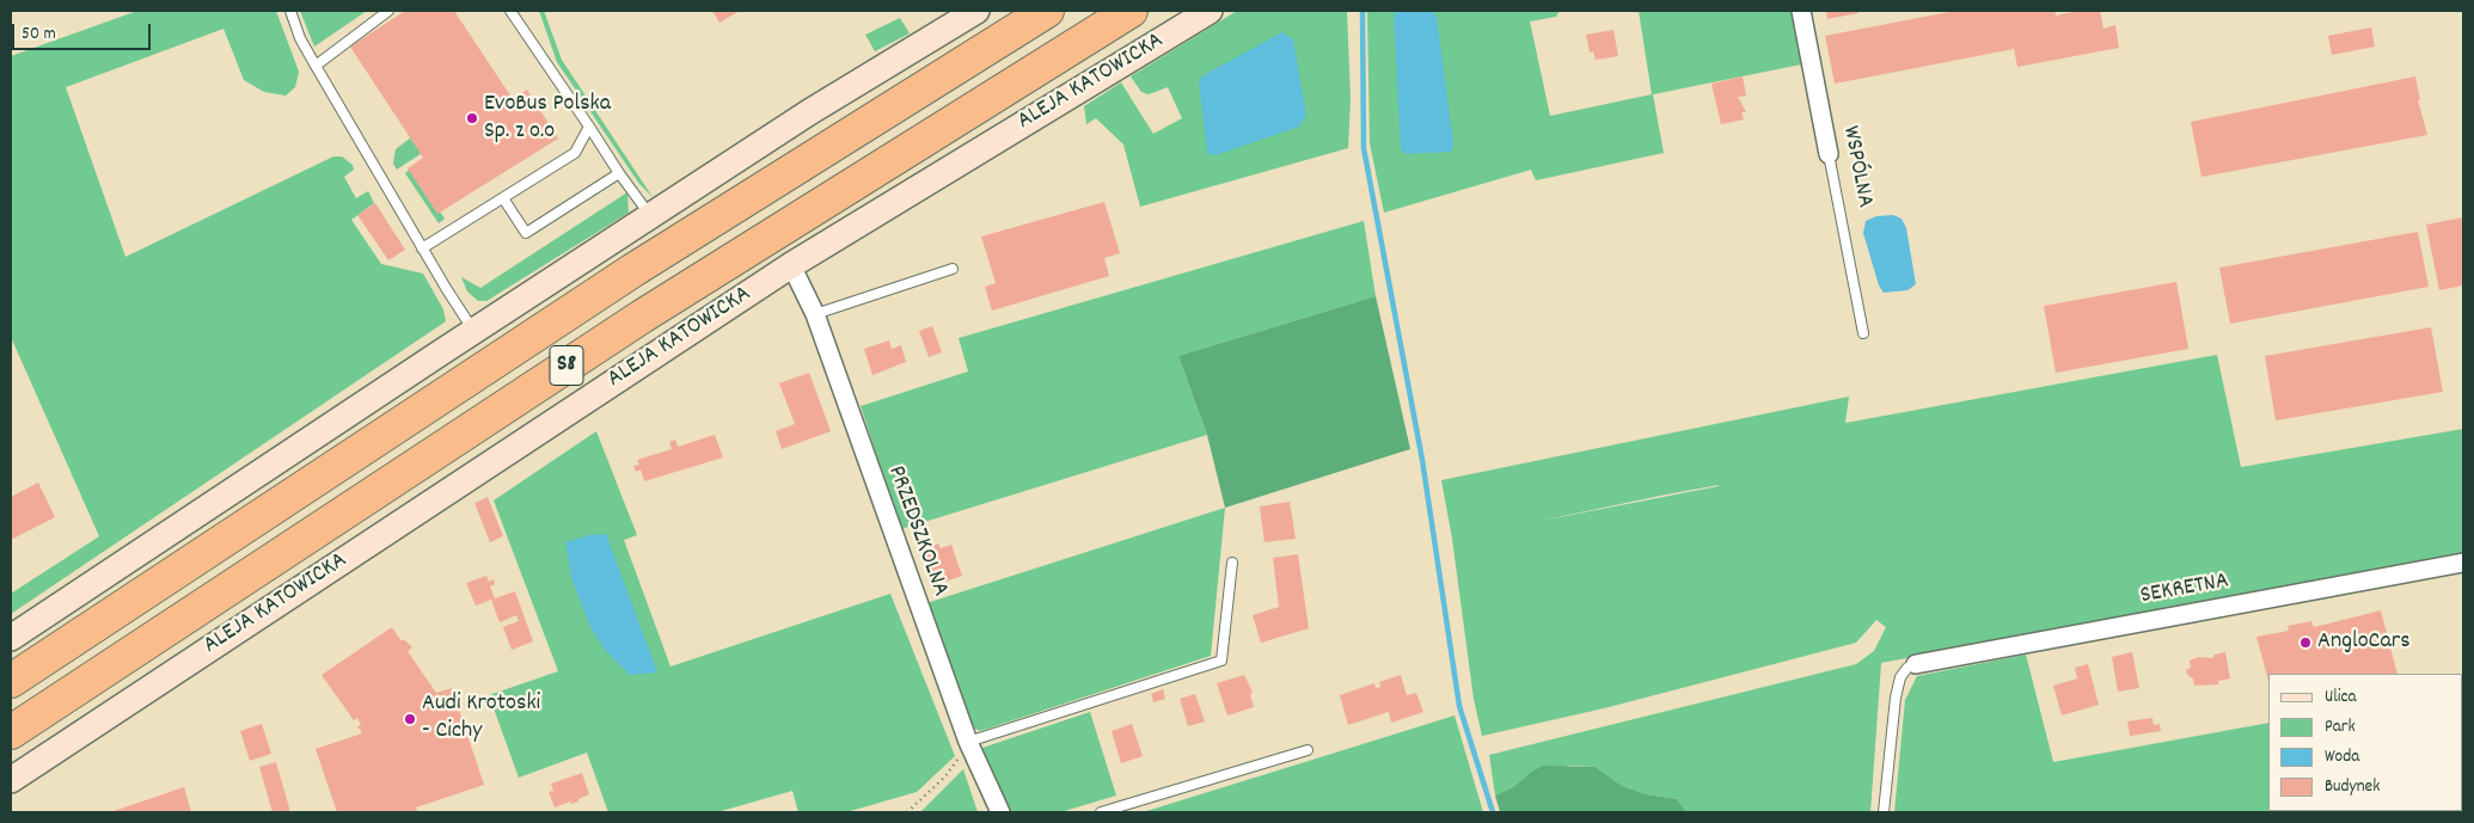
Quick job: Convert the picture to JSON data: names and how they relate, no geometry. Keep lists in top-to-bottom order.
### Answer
{
  "streets": {
    "highway": ["S8"],
    "street": [
      "ALEJA KATOWICKA",
      "WSPÓLNA",
      "PRZEDSZKOLNA",
      "SEKRETNA"
    ]
  },
  "crossings": [
    ["ALEJA KATOWICKA", "PRZEDSZKOLNA"]
  ],
  "places": ["EvoBus Polska Sp. z o.o", "AngloCars", "Audi Krotoski - Cichy"],
  "legend": [
    "Ulica",
    "Park",
    "Woda",
    "Budynek"
  ],
  "scale_bar": "50 m"
}
